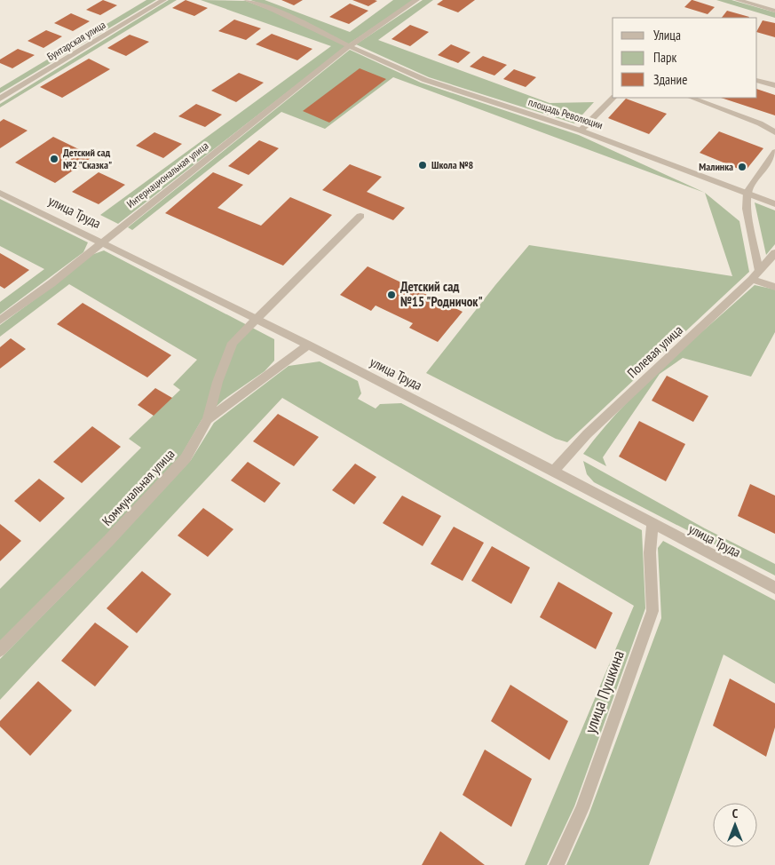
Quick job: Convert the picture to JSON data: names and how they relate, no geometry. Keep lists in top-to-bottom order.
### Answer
{
  "streets": {
    "street": [
      "Бунтарская улица",
      "площадь Революции",
      "Интернациональная улица",
      "улица Труда",
      "Полевая улица",
      "Коммунальная улица",
      "улица Пушкина"
    ]
  },
  "crossings": [
    ["площадь Революции", "Интернациональная улица"],
    ["Интернациональная улица", "улица Труда"],
    ["улица Труда", "Полевая улица"],
    ["улица Труда", "Коммунальная улица"],
    ["улица Труда", "улица Пушкина"]
  ],
  "places": [
    "Детский сад №2 \"Сказка\"",
    "Школа №8",
    "Малинка",
    "Детский сад №15 \"Родничок\""
  ],
  "legend": ["Улица", "Парк", "Здание"],
  "north": "top"
}
